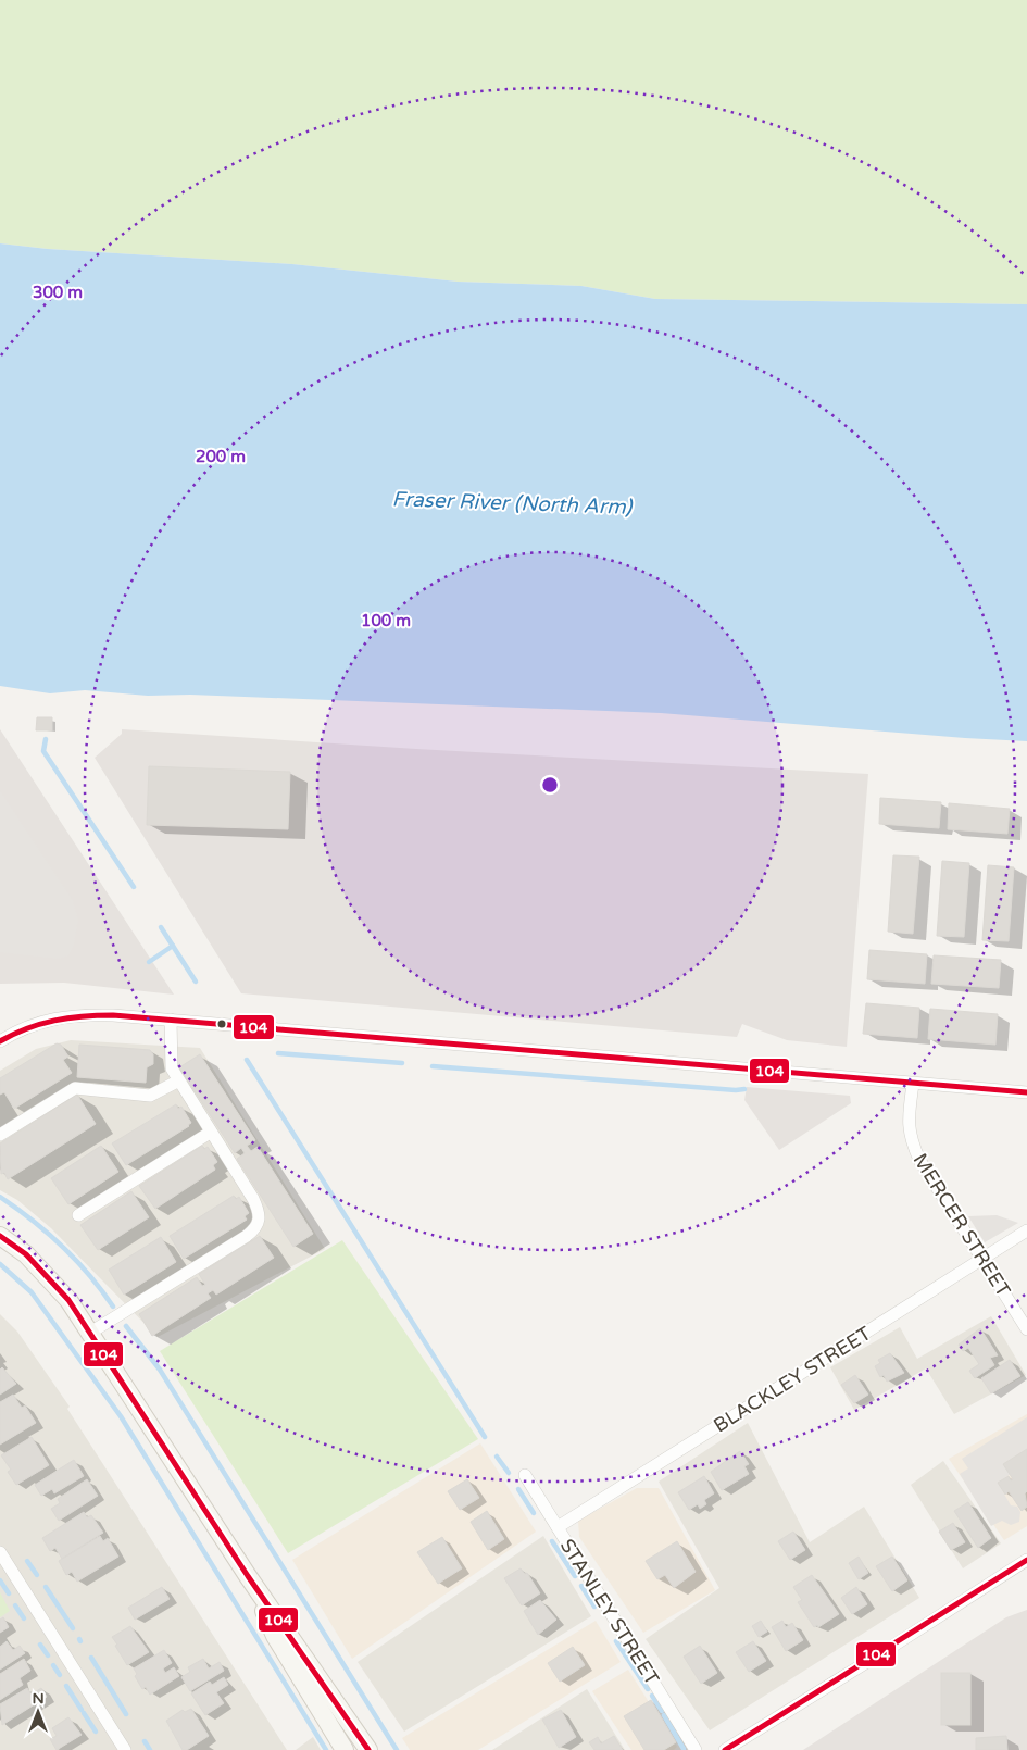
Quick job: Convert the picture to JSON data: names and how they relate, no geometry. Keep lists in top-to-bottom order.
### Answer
{
  "streets": {
    "street": ["MERCER STREET", "BLACKLEY STREET", "STANLEY STREET"]
  },
  "crossings": [
    ["MERCER STREET", "BLACKLEY STREET"],
    ["BLACKLEY STREET", "STANLEY STREET"]
  ],
  "water": ["Fraser River (North Arm)"],
  "lines": ["transit line 104"],
  "north": "top",
  "rings": ["300 m", "200 m", "100 m"]
}
